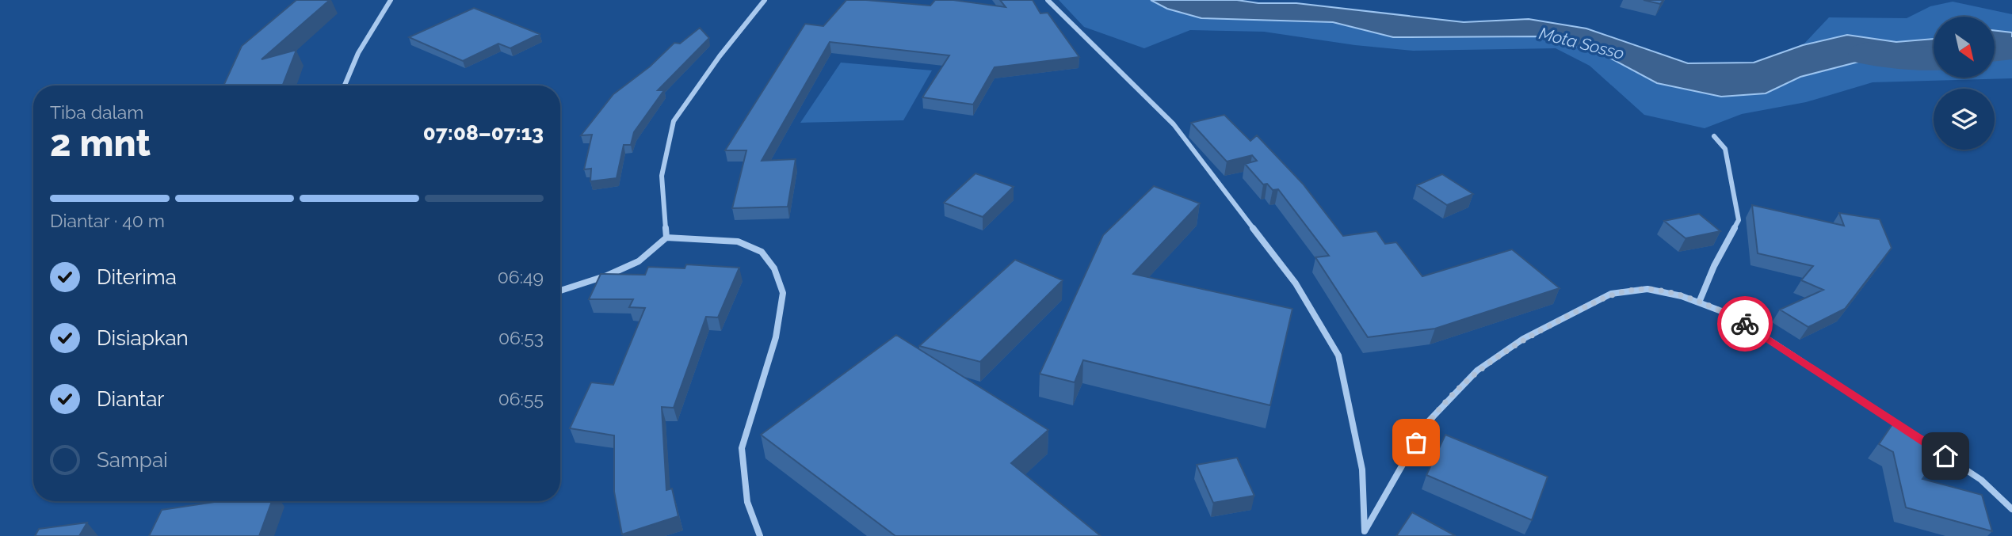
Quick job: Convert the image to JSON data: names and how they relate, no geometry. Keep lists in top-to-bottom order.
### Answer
{
  "water": ["Mota Sosso"],
  "north": "bottom right",
  "page": {
    "heading": ["2 mnt", "Tiba dalam", "07:08–07:13"],
    "bar": "Diantar · 40 m",
    "list": [
      ["Diterima", "06:49"],
      ["Disiapkan", "06:53"],
      ["Diantar", "06:55"],
      "Sampai"
    ]
  }
}
